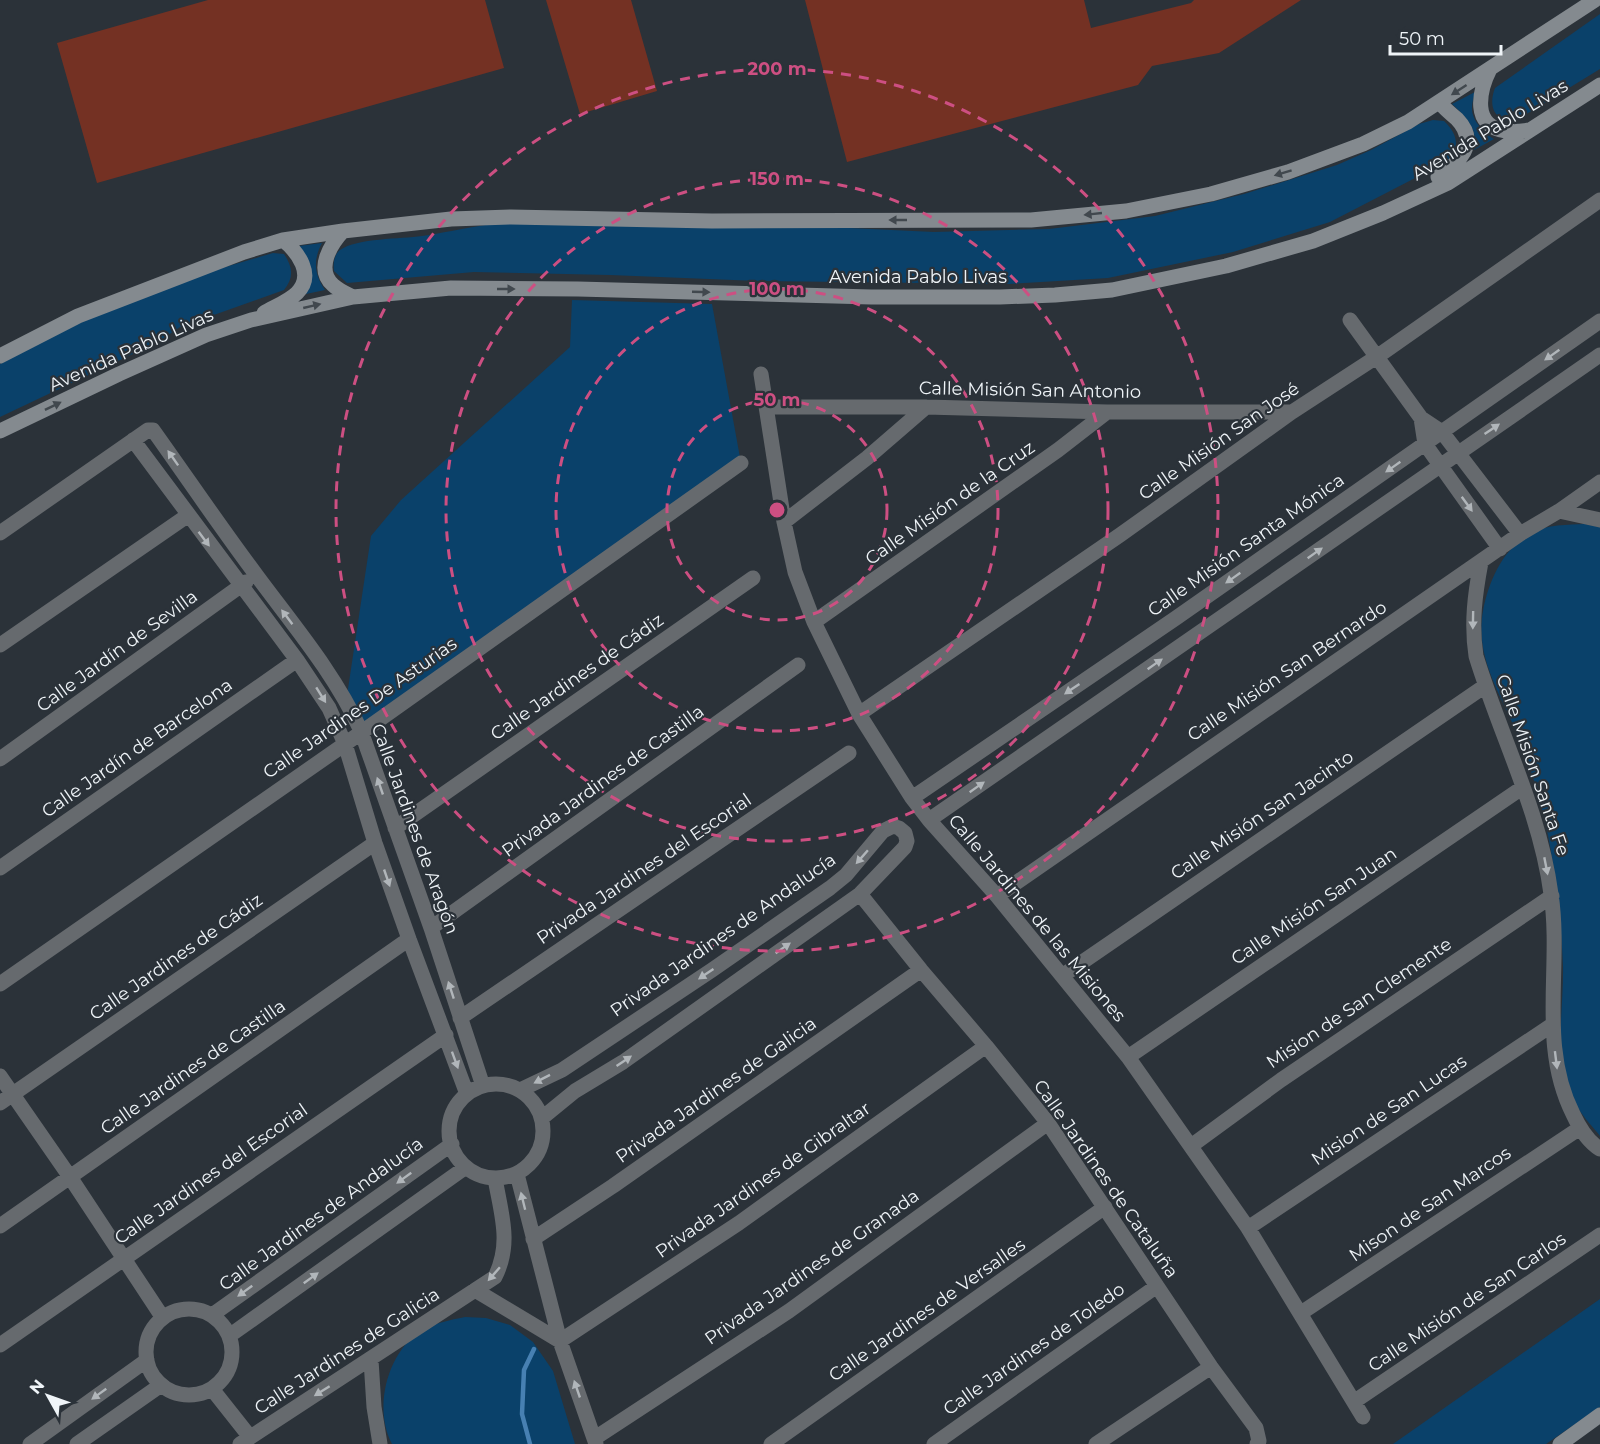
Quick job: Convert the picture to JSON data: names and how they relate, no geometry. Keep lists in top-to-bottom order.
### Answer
{
  "streets": {
    "main road": ["Avenida Pablo Livas"],
    "street": [
      "Calle Misión San Antonio",
      "Calle Misión San José",
      "Calle Misión de la Cruz",
      "Calle Misión Santa Mónica",
      "Calle Jardín de Sevilla",
      "Calle Misión San Bernardo",
      "Calle Jardines de Cádiz",
      "Calle Jardines De Asturias",
      "Calle Jardín de Barcelona",
      "Calle Misión Santa Fe",
      "Privada Jardines de Castilla",
      "Calle Misión San Jacinto",
      "Calle Jardines de Aragón",
      "Privada Jardines del Escorial",
      "Calle Misión San Juan",
      "Calle Jardines de las Misiones",
      "Privada Jardines de Andalucía",
      "Mision de San Clemente",
      "Calle Jardines de Castilla",
      "Privada Jardines de Galicia",
      "Mision de San Lucas",
      "Calle Jardines del Escorial",
      "Calle Jardines de Cataluña",
      "Privada Jardines de Gibraltar",
      "Mison de San Marcos",
      "Calle Jardines de Andalucía",
      "Privada Jardines de Granada",
      "Calle Misión de San Carlos",
      "Calle Jardines de Versalles",
      "Calle Jardines de Toledo",
      "Calle Jardines de Galicia"
    ]
  },
  "crossings": [
    ["Calle Misión San Antonio", "Calle Misión San José"],
    ["Calle Misión San Antonio", "Calle Misión de la Cruz"],
    ["Calle Misión San Antonio", "Calle Jardines de las Misiones"],
    ["Calle Misión San José", "Calle Jardines de las Misiones"],
    ["Calle Misión de la Cruz", "Calle Jardines de las Misiones"],
    ["Calle Misión Santa Mónica", "Calle Jardines de las Misiones"],
    ["Calle Jardín de Sevilla", "Calle Jardines de Aragón"],
    ["Calle Misión San Bernardo", "Calle Misión Santa Fe"],
    ["Calle Misión San Bernardo", "Calle Jardines de las Misiones"],
    ["Calle Jardines de Cádiz", "Calle Jardines de Aragón"],
    ["Calle Jardines De Asturias", "Calle Jardines de Aragón"],
    ["Calle Jardín de Barcelona", "Calle Jardines de Aragón"],
    ["Calle Misión Santa Fe", "Calle Misión San Jacinto"],
    ["Calle Misión Santa Fe", "Calle Misión San Juan"],
    ["Calle Misión Santa Fe", "Mision de San Clemente"],
    ["Calle Misión Santa Fe", "Mision de San Lucas"],
    ["Calle Misión Santa Fe", "Mison de San Marcos"],
    ["Privada Jardines de Castilla", "Calle Jardines de Aragón"],
    ["Calle Misión San Jacinto", "Calle Jardines de las Misiones"],
    ["Calle Jardines de Aragón", "Privada Jardines del Escorial"],
    ["Calle Jardines de Aragón", "Privada Jardines de Andalucía"],
    ["Calle Jardines de Aragón", "Calle Jardines de Castilla"],
    ["Calle Jardines de Aragón", "Calle Jardines del Escorial"],
    ["Calle Jardines de Aragón", "Calle Jardines de Andalucía"],
    ["Calle Jardines de Aragón", "Calle Jardines de Galicia"],
    ["Calle Misión San Juan", "Calle Jardines de las Misiones"],
    ["Calle Jardines de las Misiones", "Mision de San Clemente"],
    ["Calle Jardines de las Misiones", "Mision de San Lucas"],
    ["Calle Jardines de las Misiones", "Mison de San Marcos"],
    ["Calle Jardines de las Misiones", "Calle Misión de San Carlos"],
    ["Privada Jardines de Andalucía", "Calle Jardines de Cataluña"],
    ["Privada Jardines de Andalucía", "Calle Jardines de Andalucía"],
    ["Privada Jardines de Andalucía", "Calle Jardines de Galicia"],
    ["Privada Jardines de Galicia", "Calle Jardines de Cataluña"],
    ["Calle Jardines de Cataluña", "Privada Jardines de Gibraltar"],
    ["Calle Jardines de Cataluña", "Privada Jardines de Granada"],
    ["Calle Jardines de Cataluña", "Calle Jardines de Versalles"],
    ["Calle Jardines de Cataluña", "Calle Jardines de Toledo"],
    ["Calle Jardines de Andalucía", "Calle Jardines de Galicia"]
  ],
  "one_way": ["Calle Misión Santa Fe"],
  "scale_bar": "50 m",
  "north": "top left",
  "rings": [
    "200 m",
    "150 m",
    "100 m",
    "50 m"
  ]
}
